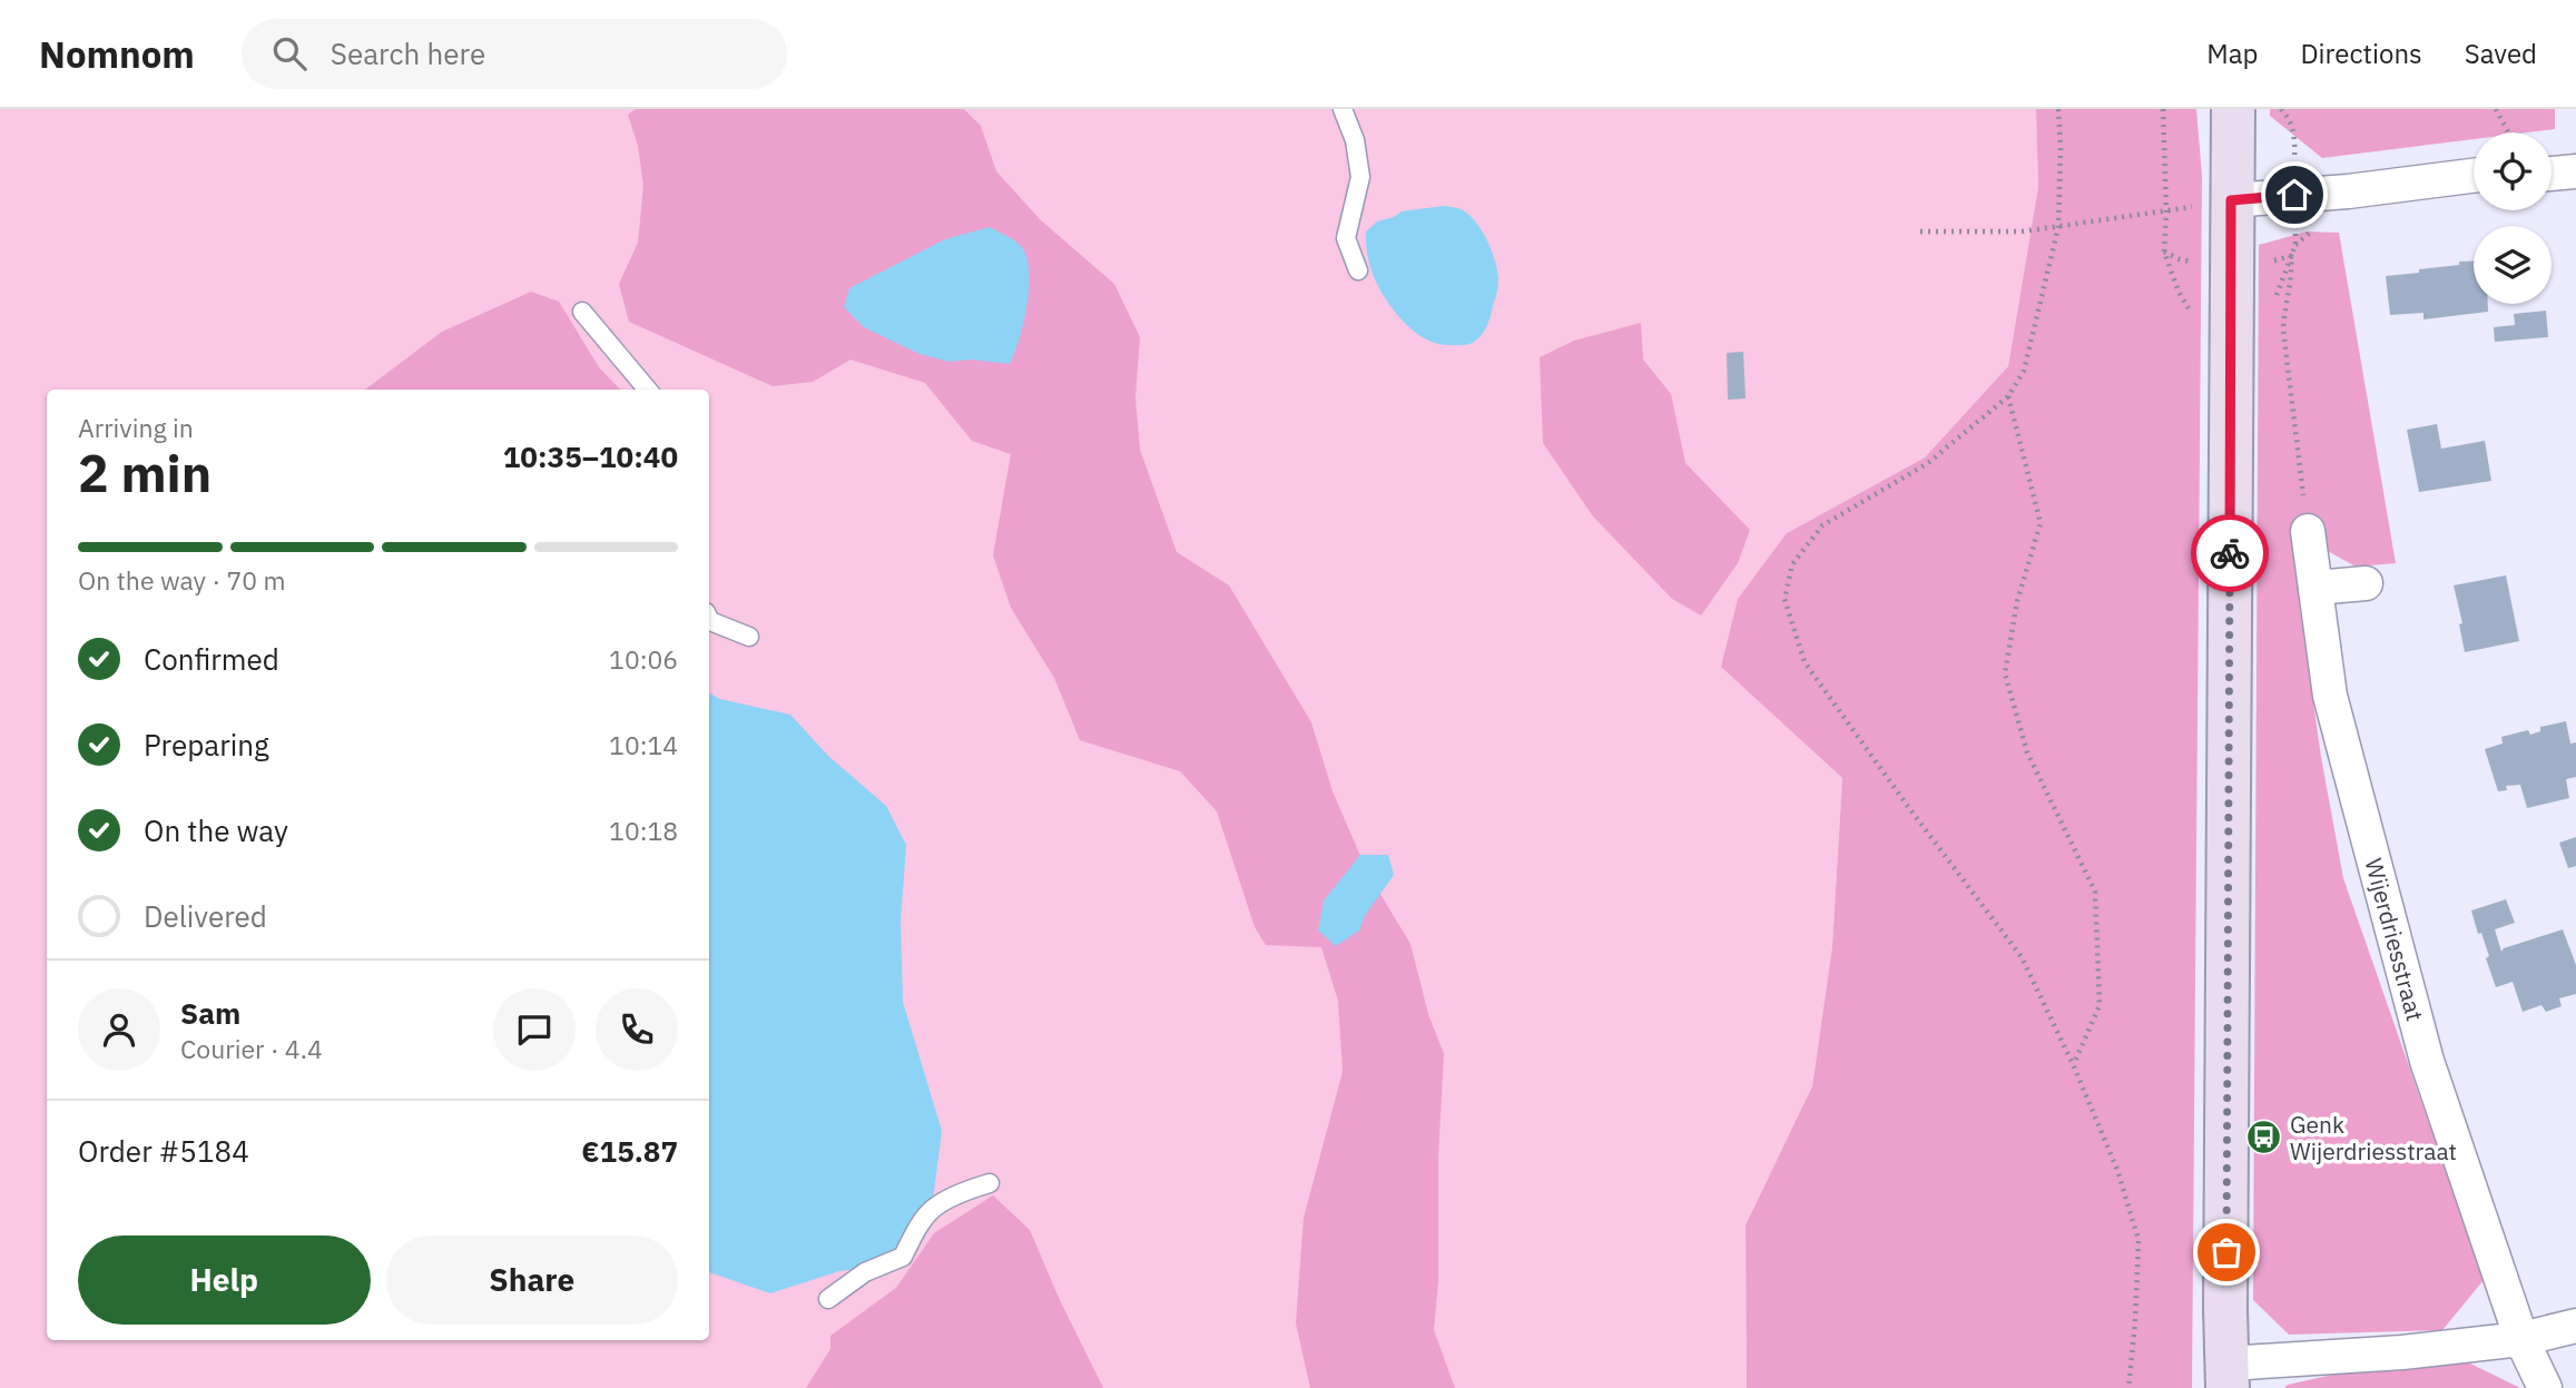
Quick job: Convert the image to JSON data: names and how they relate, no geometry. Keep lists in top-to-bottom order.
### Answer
{
  "streets": {
    "street": ["Wijerdriesstraat"]
  },
  "places": {
    "bus stop": ["Genk Wijerdriesstraat"]
  },
  "page": {
    "header": "Nomnom",
    "search": "Search here",
    "nav": ["Map", "Directions", "Saved"],
    "heading": ["2 min", "Arriving in", "10:35–10:40"],
    "panel": [
      "Sam",
      "Courier · 4.4",
      "Order #5184",
      "€15.87"
    ],
    "bar": "On the way · 70 m",
    "list": [
      ["Confirmed", "10:06"],
      ["Preparing", "10:14"],
      ["On the way", "10:18"],
      "Delivered"
    ],
    "buttons": ["Help", "Share"]
  }
}
